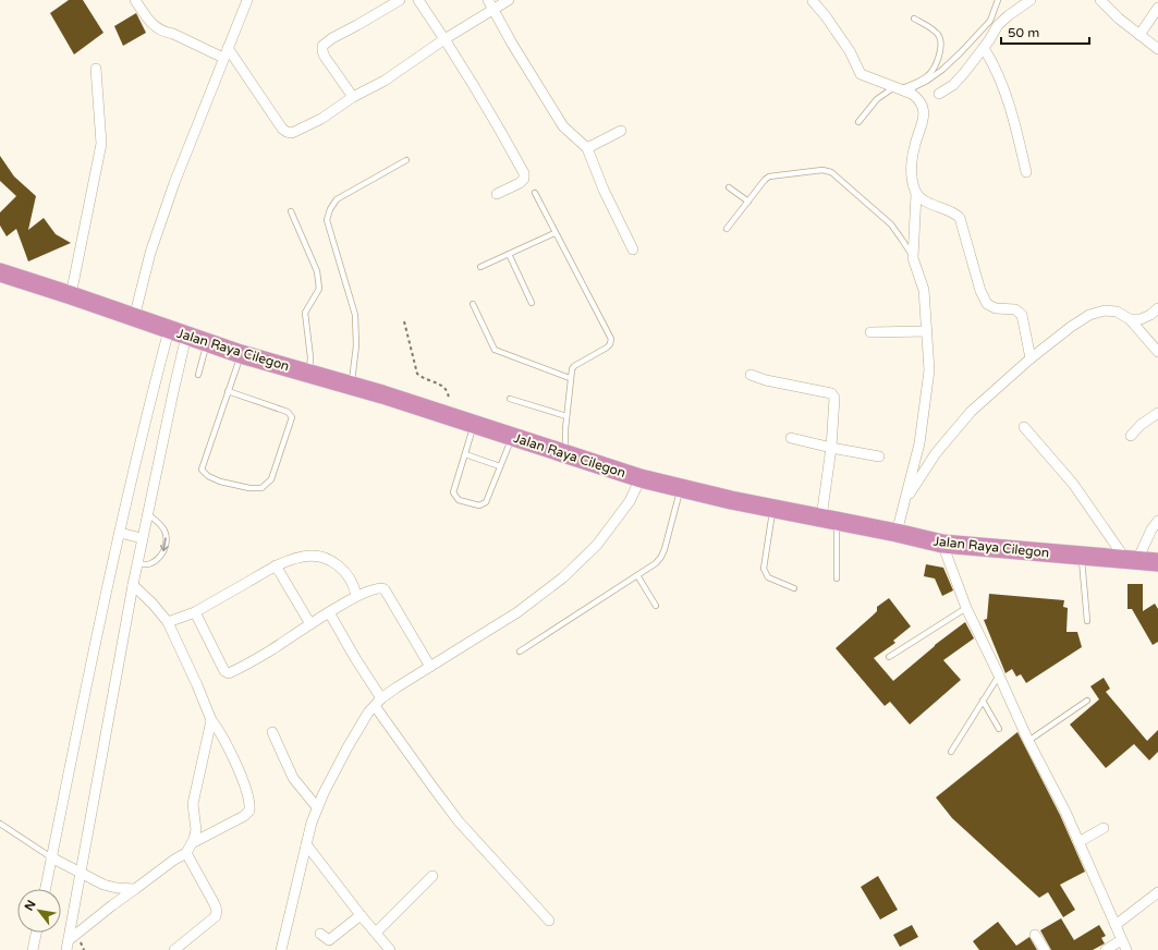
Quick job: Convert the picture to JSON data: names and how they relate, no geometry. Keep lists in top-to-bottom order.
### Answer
{
  "streets": {
    "highway": ["Jalan Raya Cilegon"]
  },
  "scale_bar": "50 m",
  "north": "top left"
}
